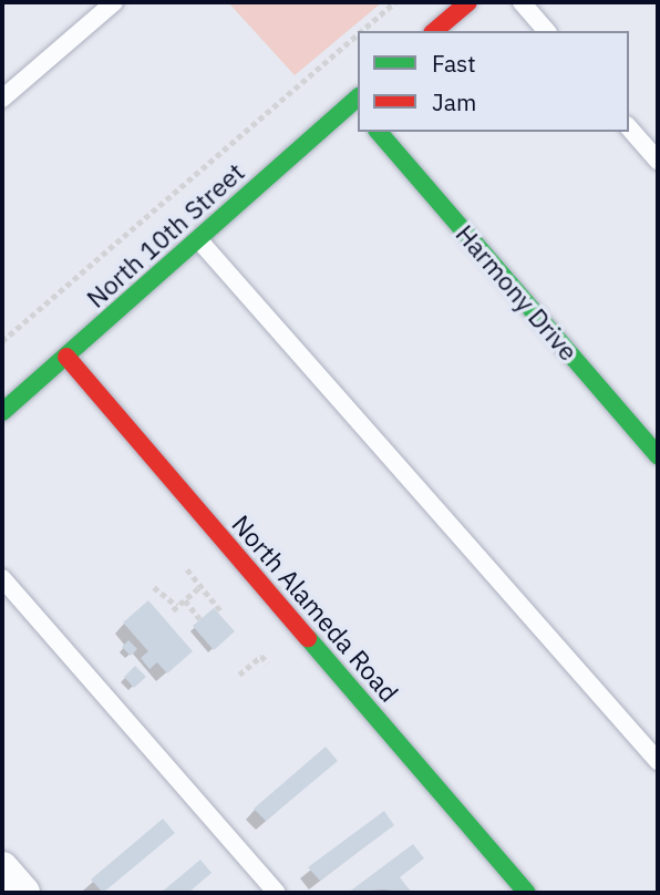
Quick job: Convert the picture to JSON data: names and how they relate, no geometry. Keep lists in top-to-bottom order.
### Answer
{
  "streets": {
    "street": ["North 10th Street", "Harmony Drive", "North Alameda Road"]
  },
  "crossings": [
    ["North 10th Street", "North Alameda Road"]
  ],
  "legend": ["Fast", "Jam"]
}
